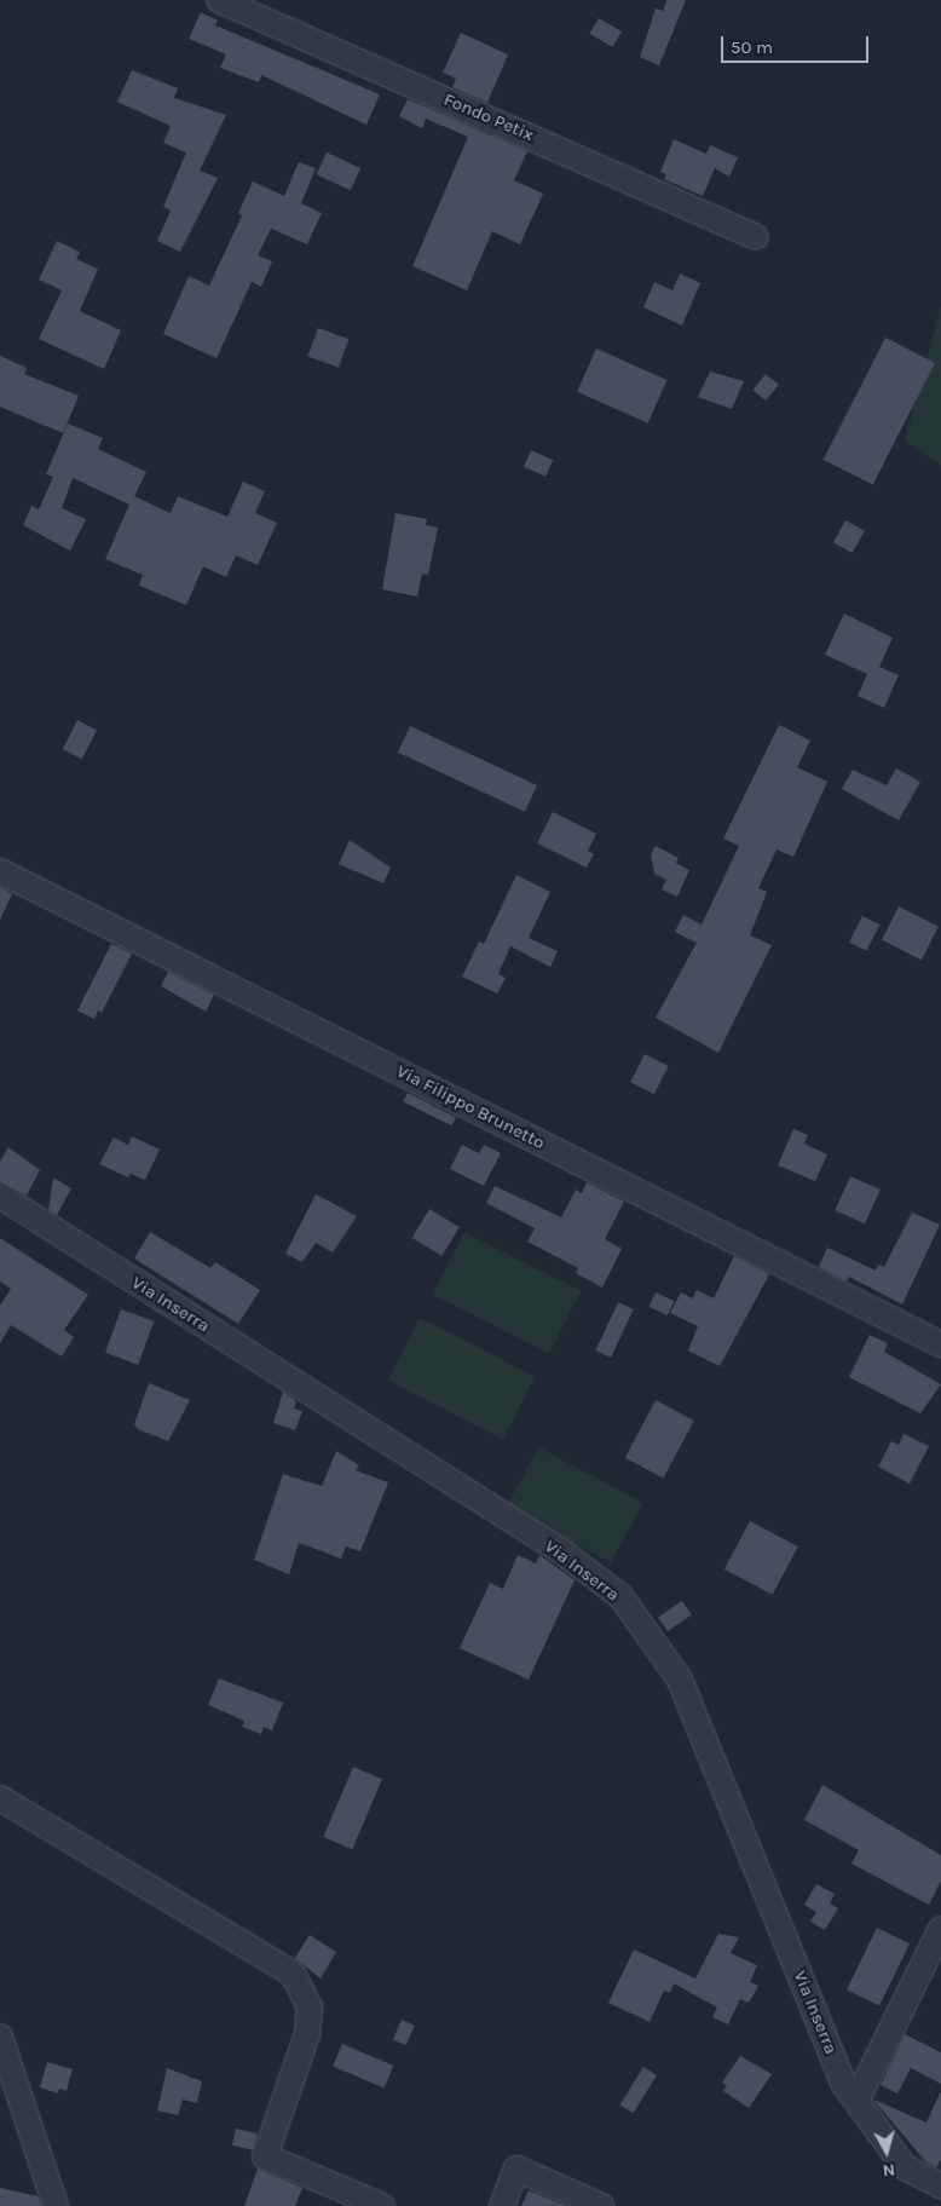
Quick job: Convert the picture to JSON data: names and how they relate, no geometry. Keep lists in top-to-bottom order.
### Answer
{
  "streets": {
    "street": ["Fondo Petix", "Via Filippo Brunetto", "Via Inserra"]
  },
  "scale_bar": "50 m",
  "north": "bottom"
}
